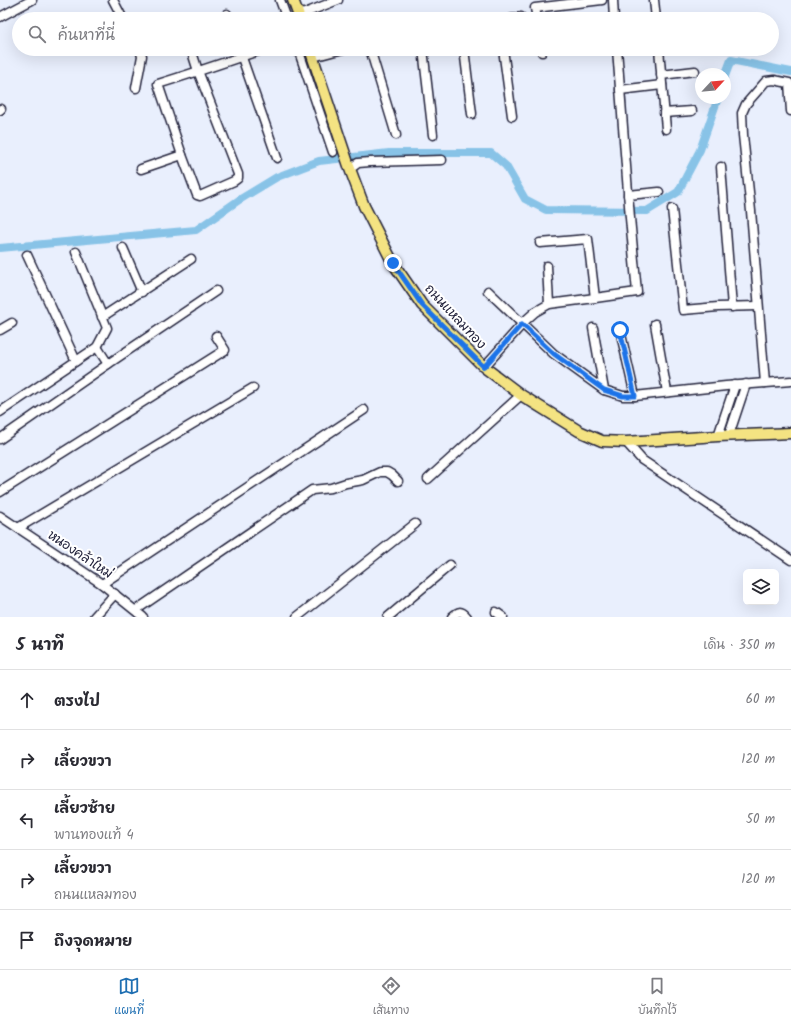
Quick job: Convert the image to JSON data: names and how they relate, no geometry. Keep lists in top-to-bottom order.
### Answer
{
  "streets": {
    "main road": ["ถนนแหลมทอง"],
    "street": ["หนองคล้าใหม่"]
  },
  "north": "top right",
  "page": {
    "search": "ค้นหาที่นี่",
    "heading": ["5 นาที", "เดิน · 350 m"],
    "list": [
      ["ตรงไป", "60 m"],
      ["เลี้ยวขวา", "120 m"],
      ["เลี้ยวซ้าย", "พานทองแท้ 4", "50 m"],
      ["เลี้ยวขวา", "ถนนแหลมทอง", "120 m"],
      "ถึงจุดหมาย"
    ],
    "nav": ["แผนที่", "เส้นทาง", "บันทึกไว้"]
  }
}
